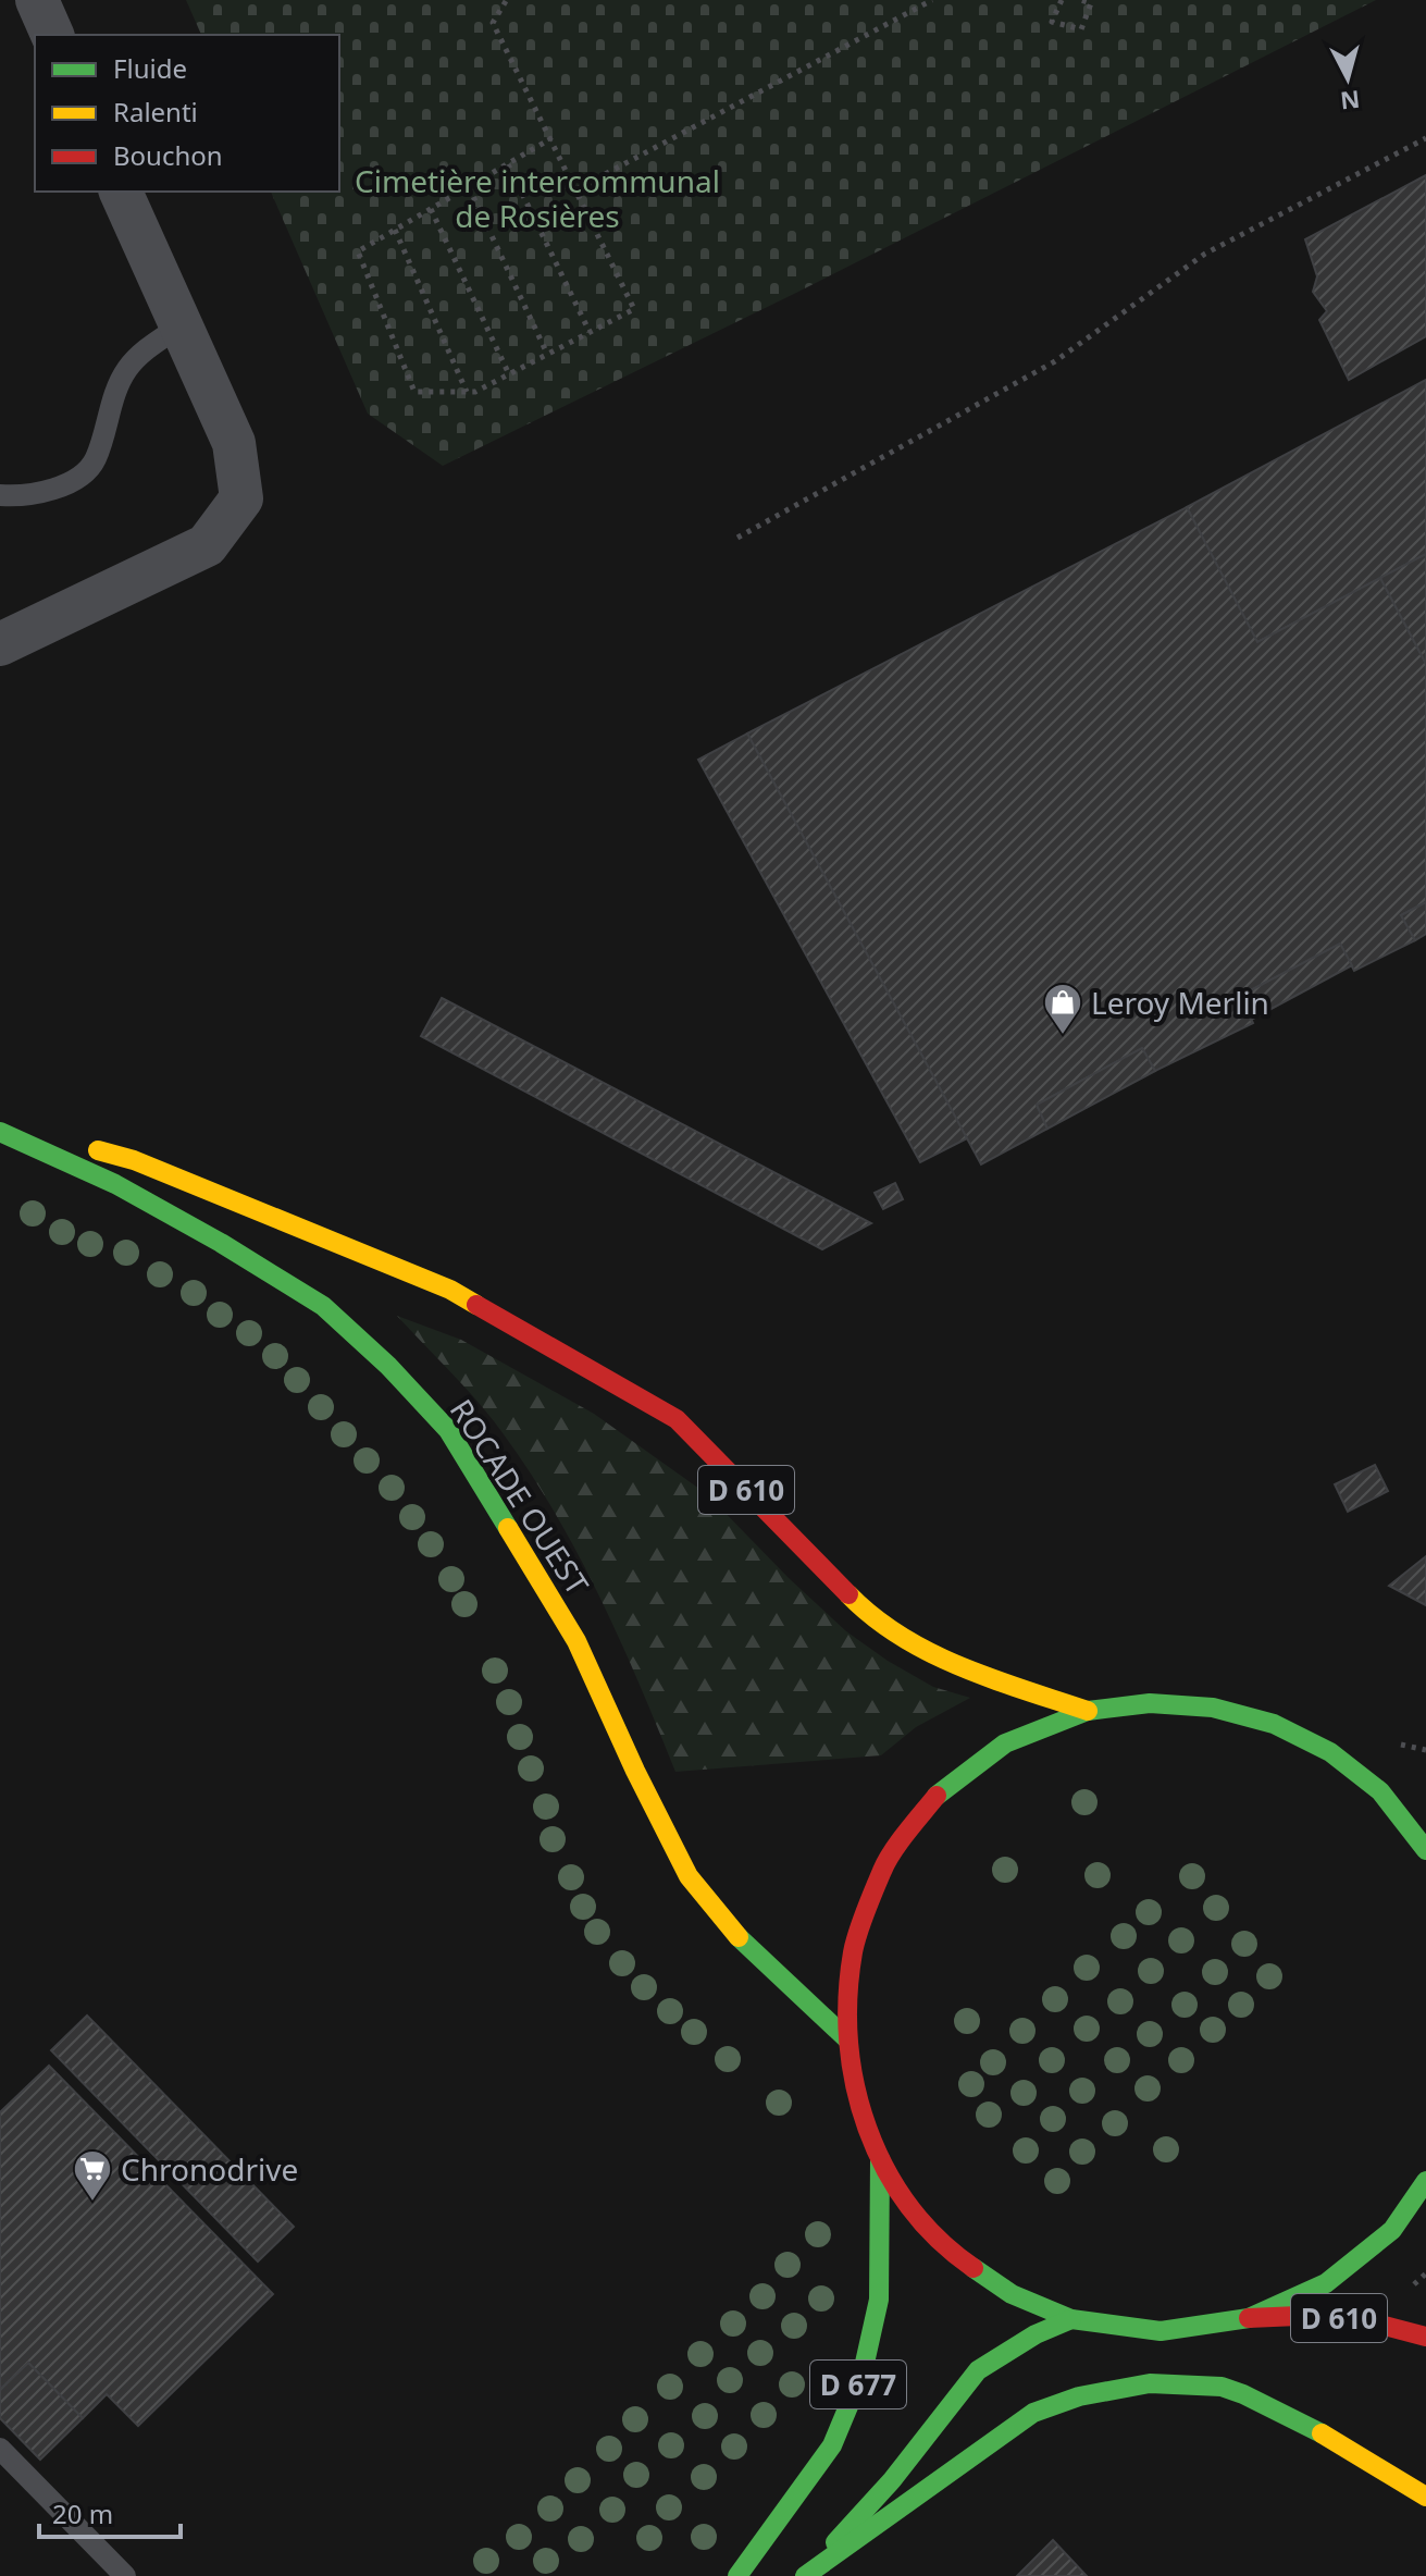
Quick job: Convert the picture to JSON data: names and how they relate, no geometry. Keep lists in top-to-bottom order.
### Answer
{
  "streets": {
    "main road": ["D 610", "ROCADE OUEST", "D 677"]
  },
  "parks": ["Cimetière intercommunal de Rosières"],
  "places": {
    "shop": ["Leroy Merlin"],
    "supermarket": ["Chronodrive"]
  },
  "legend": ["Fluide", "Ralenti", "Bouchon"],
  "scale_bar": "20 m",
  "north": "bottom"
}
